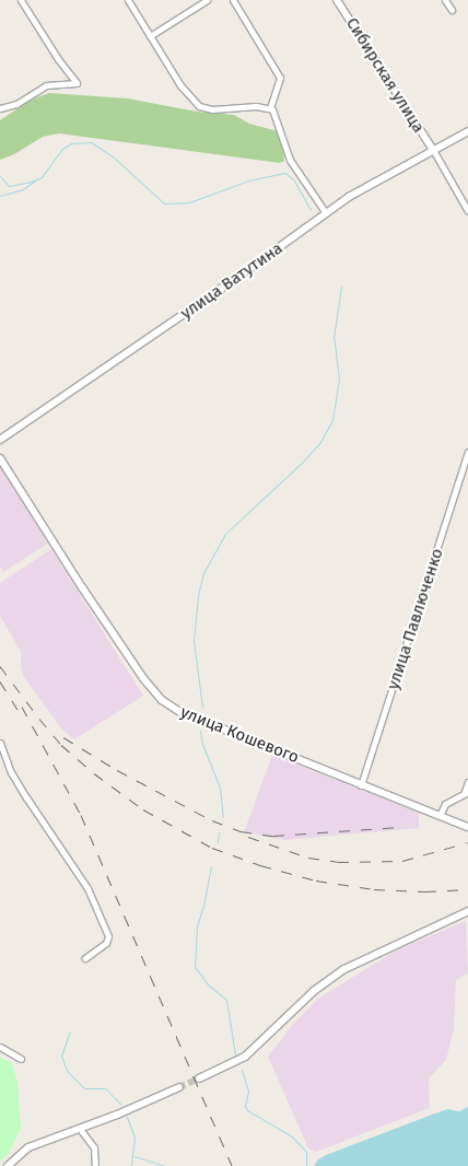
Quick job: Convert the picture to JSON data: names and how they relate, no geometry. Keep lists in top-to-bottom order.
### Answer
{
  "streets": {
    "street": [
      "Сибирская улица",
      "улица Ватутина",
      "улица Павлюченко",
      "улица Кошевого"
    ]
  },
  "crossings": [
    ["Сибирская улица", "улица Ватутина"],
    ["улица Павлюченко", "улица Кошевого"]
  ]
}
